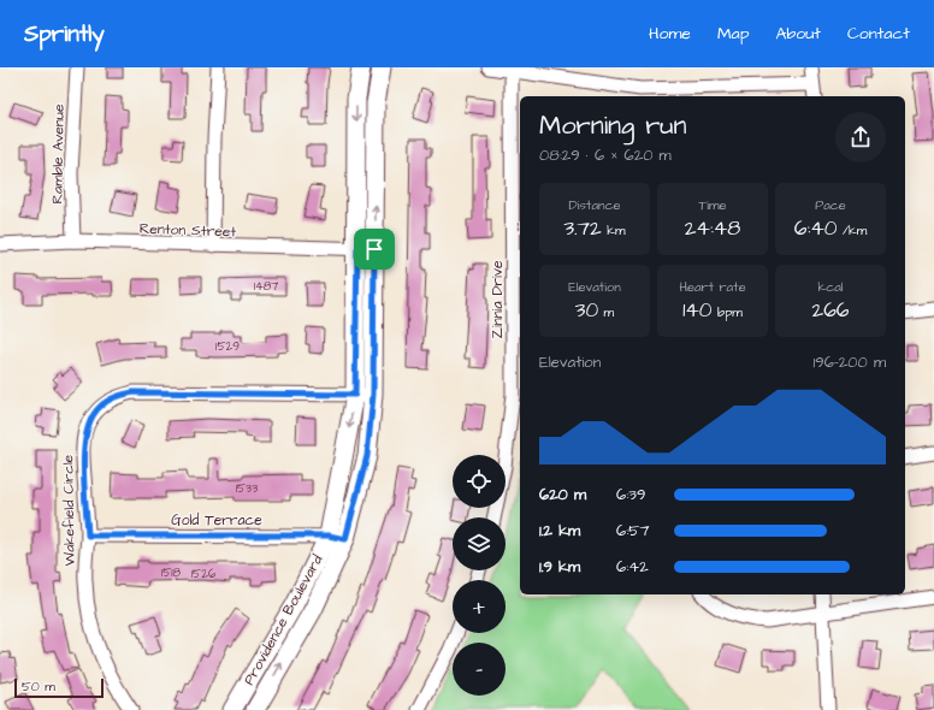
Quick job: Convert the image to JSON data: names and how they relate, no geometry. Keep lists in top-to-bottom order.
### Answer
{
  "streets": {
    "main road": ["Providence Boulevard"],
    "street": [
      "Ramble Avenue",
      "Renton Street",
      "Zinnia Drive",
      "Wakefield Circle",
      "Gold Terrace"
    ]
  },
  "crossings": [
    ["Ramble Avenue", "Renton Street"],
    ["Renton Street", "Providence Boulevard"],
    ["Wakefield Circle", "Gold Terrace"],
    ["Wakefield Circle", "Providence Boulevard"],
    ["Gold Terrace", "Providence Boulevard"]
  ],
  "house_numbers": [
    "1487",
    "1529",
    "1533",
    "1518",
    "1526"
  ],
  "scale_bar": "50 m",
  "page": {
    "header": "Sprintly",
    "nav": [
      "Home",
      "Map",
      "About",
      "Contact"
    ],
    "heading": ["Morning run", "08:29 · 6 × 620 m"],
    "stats": [
      ["Distance", "3.72 km"],
      ["Time", "24:48"],
      ["Pace", "6:40 /km"],
      ["Elevation", "30 m"],
      ["Heart rate", "140 bpm"],
      ["kcal", "266"]
    ],
    "chart": ["Elevation", "196–200 m"],
    "map_buttons": ["+", "−"],
    "list": [
      {
        "name": "620 m",
        "note": "6:39"
      },
      {
        "name": "1.2 km",
        "note": "6:57"
      },
      {
        "name": "1.9 km",
        "note": "6:42"
      }
    ],
    "scale": "50 m"
  }
}
